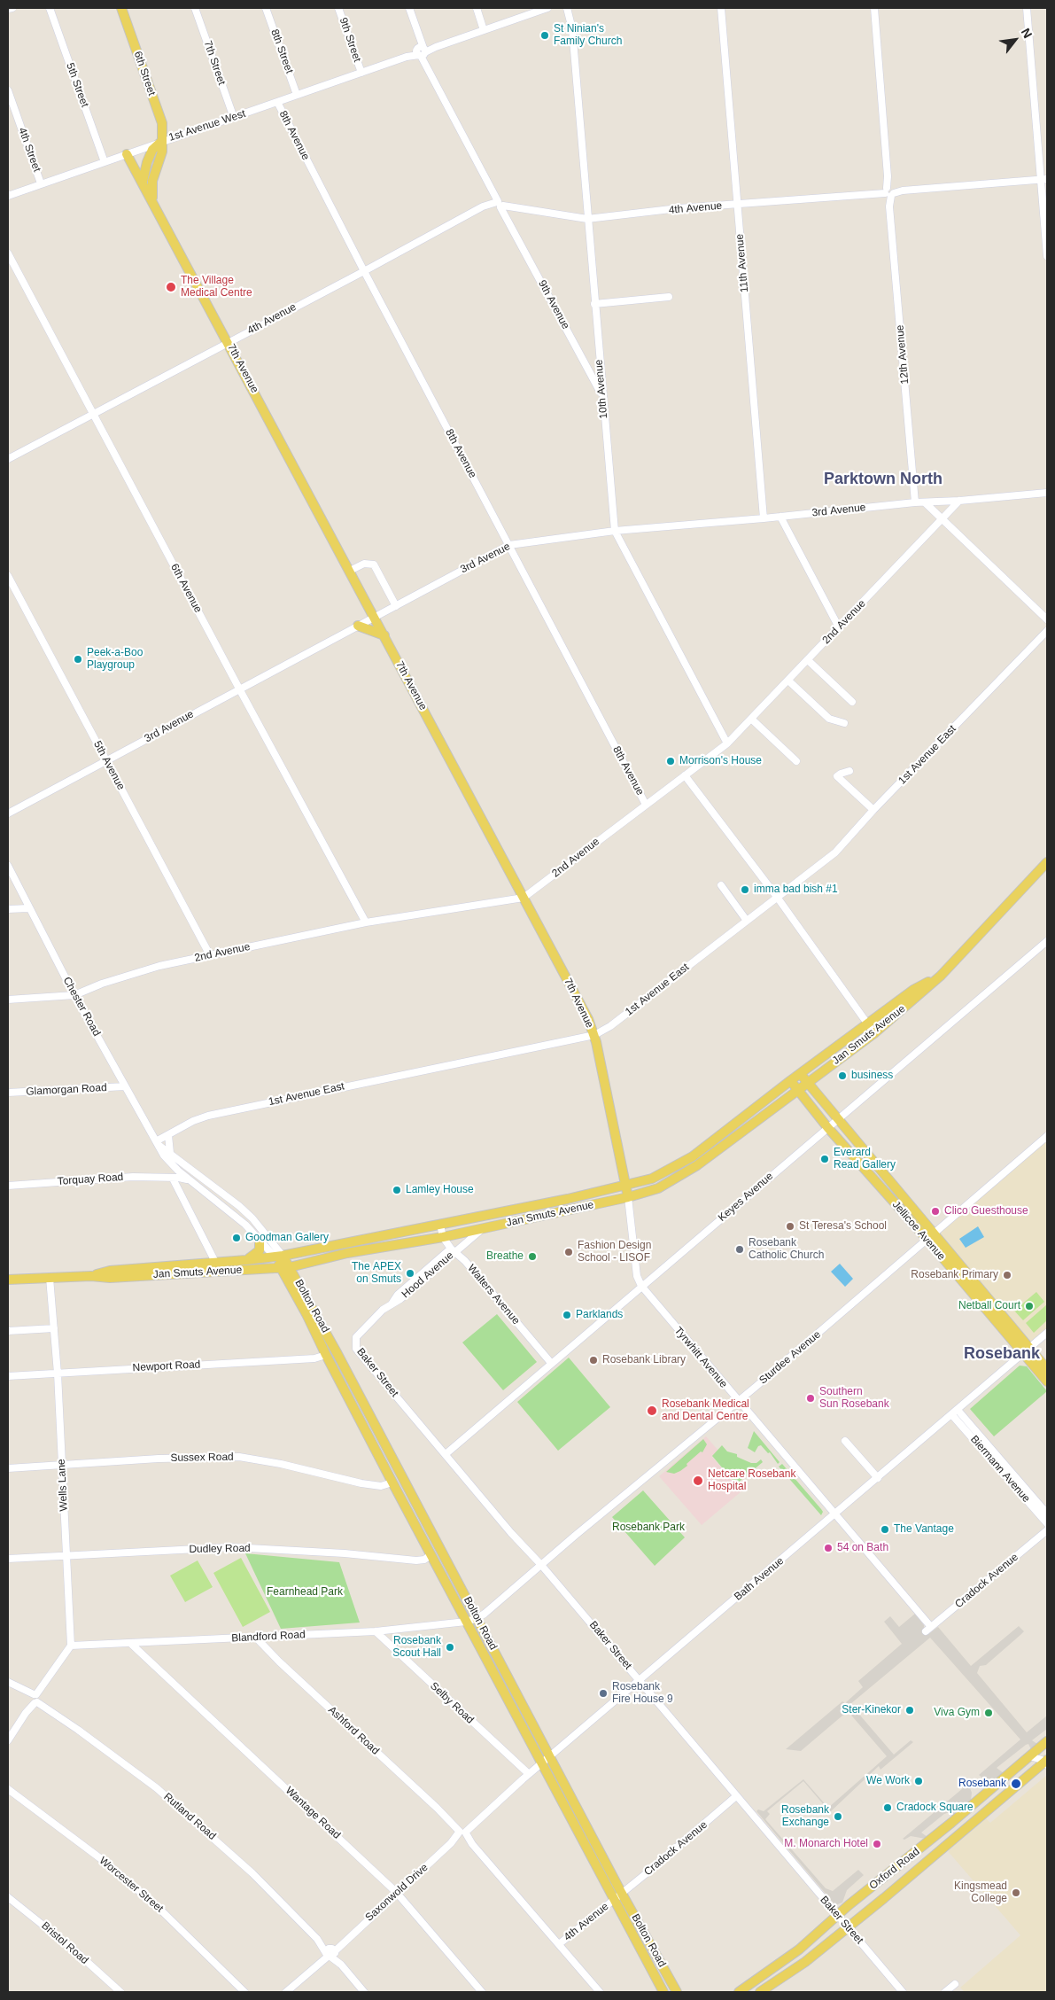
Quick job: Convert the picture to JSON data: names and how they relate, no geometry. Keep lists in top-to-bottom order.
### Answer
{
  "streets": {
    "main road": [
      "6th Street",
      "7th Avenue",
      "Jan Smuts Avenue",
      "Jellicoe Avenue",
      "Bolton Road",
      "Tyrwhitt Avenue",
      "Oxford Road"
    ],
    "street": [
      "9th Street",
      "8th Street",
      "7th Street",
      "5th Street",
      "1st Avenue West",
      "8th Avenue",
      "4th Street",
      "4th Avenue",
      "11th Avenue",
      "9th Avenue",
      "12th Avenue",
      "10th Avenue",
      "3rd Avenue",
      "6th Avenue",
      "2nd Avenue",
      "1st Avenue East",
      "5th Avenue",
      "Chester Road",
      "Glamorgan Road",
      "Torquay Road",
      "Keyes Avenue",
      "Hood Avenue",
      "Walters Avenue",
      "Sturdee Avenue",
      "Newport Road",
      "Baker Street",
      "Sussex Road",
      "Biermann Avenue",
      "Wells Lane",
      "Dudley Road",
      "Bath Avenue",
      "Cradock Avenue",
      "Blandford Road",
      "Selby Road",
      "Ashford Road",
      "Wantage Road",
      "Rutland Road",
      "Worcester Street",
      "Saxonwold Drive",
      "Bristol Road"
    ]
  },
  "crossings": [
    ["9th Street", "1st Avenue West"],
    ["8th Street", "1st Avenue West"],
    ["7th Street", "1st Avenue West"],
    ["6th Street", "1st Avenue West"],
    ["6th Street", "7th Avenue"],
    ["5th Street", "1st Avenue West"],
    ["1st Avenue West", "8th Avenue"],
    ["1st Avenue West", "4th Street"],
    ["1st Avenue West", "9th Avenue"],
    ["1st Avenue West", "7th Avenue"],
    ["8th Avenue", "4th Avenue"],
    ["8th Avenue", "3rd Avenue"],
    ["8th Avenue", "2nd Avenue"],
    ["4th Avenue", "11th Avenue"],
    ["4th Avenue", "9th Avenue"],
    ["4th Avenue", "12th Avenue"],
    ["4th Avenue", "7th Avenue"],
    ["4th Avenue", "10th Avenue"],
    ["4th Avenue", "6th Avenue"],
    ["4th Avenue", "Bolton Road"],
    ["4th Avenue", "Cradock Avenue"],
    ["4th Avenue", "Ashford Road"],
    ["11th Avenue", "3rd Avenue"],
    ["9th Avenue", "10th Avenue"],
    ["12th Avenue", "3rd Avenue"],
    ["7th Avenue", "3rd Avenue"],
    ["7th Avenue", "2nd Avenue"],
    ["7th Avenue", "1st Avenue East"],
    ["7th Avenue", "Jan Smuts Avenue"],
    ["7th Avenue", "Tyrwhitt Avenue"],
    ["10th Avenue", "3rd Avenue"],
    ["10th Avenue", "2nd Avenue"],
    ["3rd Avenue", "6th Avenue"],
    ["3rd Avenue", "2nd Avenue"],
    ["3rd Avenue", "5th Avenue"],
    ["6th Avenue", "2nd Avenue"],
    ["2nd Avenue", "5th Avenue"],
    ["2nd Avenue", "Chester Road"],
    ["1st Avenue East", "Chester Road"],
    ["Chester Road", "Jan Smuts Avenue"],
    ["Chester Road", "Glamorgan Road"],
    ["Chester Road", "Torquay Road"],
    ["Chester Road", "Bolton Road"],
    ["Jan Smuts Avenue", "Jellicoe Avenue"],
    ["Jan Smuts Avenue", "Hood Avenue"],
    ["Jan Smuts Avenue", "Walters Avenue"],
    ["Jan Smuts Avenue", "Bolton Road"],
    ["Jan Smuts Avenue", "Tyrwhitt Avenue"],
    ["Jan Smuts Avenue", "Wells Lane"],
    ["Keyes Avenue", "Jellicoe Avenue"],
    ["Keyes Avenue", "Walters Avenue"],
    ["Keyes Avenue", "Tyrwhitt Avenue"],
    ["Keyes Avenue", "Baker Street"],
    ["Jellicoe Avenue", "Sturdee Avenue"],
    ["Jellicoe Avenue", "Bath Avenue"],
    ["Hood Avenue", "Walters Avenue"],
    ["Hood Avenue", "Baker Street"],
    ["Bolton Road", "Sturdee Avenue"],
    ["Bolton Road", "Newport Road"],
    ["Bolton Road", "Sussex Road"],
    ["Bolton Road", "Dudley Road"],
    ["Bolton Road", "Bath Avenue"],
    ["Bolton Road", "Cradock Avenue"],
    ["Bolton Road", "Blandford Road"],
    ["Tyrwhitt Avenue", "Sturdee Avenue"],
    ["Tyrwhitt Avenue", "Bath Avenue"],
    ["Tyrwhitt Avenue", "Cradock Avenue"],
    ["Sturdee Avenue", "Baker Street"],
    ["Sturdee Avenue", "Blandford Road"],
    ["Newport Road", "Wells Lane"],
    ["Baker Street", "Bath Avenue"],
    ["Baker Street", "Cradock Avenue"],
    ["Baker Street", "Oxford Road"],
    ["Sussex Road", "Wells Lane"],
    ["Biermann Avenue", "Bath Avenue"],
    ["Wells Lane", "Dudley Road"],
    ["Wells Lane", "Blandford Road"],
    ["Bath Avenue", "Selby Road"],
    ["Bath Avenue", "Ashford Road"],
    ["Bath Avenue", "Saxonwold Drive"],
    ["Blandford Road", "Selby Road"],
    ["Blandford Road", "Ashford Road"],
    ["Blandford Road", "Wantage Road"],
    ["Ashford Road", "Saxonwold Drive"],
    ["Wantage Road", "Saxonwold Drive"],
    ["Rutland Road", "Saxonwold Drive"]
  ],
  "districts": ["Parktown North", "Rosebank"],
  "parks": ["Rosebank Park", "Fearnhead Park"],
  "places": [
    "St Ninian's Family Church",
    "The Village Medical Centre",
    "Peek-a-Boo Playgroup",
    "Morrison's House",
    "imma bad bish #1",
    "business",
    "Everard Read Gallery",
    "Lamley House",
    "Clico Guesthouse",
    "St Teresa's School",
    "Goodman Gallery",
    "Rosebank Catholic Church",
    "Fashion Design School - LISOF",
    "Breathe",
    "The APEX on Smuts",
    "Rosebank Primary",
    "Netball Court",
    "Parklands",
    "Rosebank Library",
    "Southern Sun Rosebank",
    "Rosebank Medical and Dental Centre",
    "Netcare Rosebank Hospital",
    "The Vantage",
    "54 on Bath",
    "Rosebank Scout Hall",
    "Rosebank Fire House 9",
    "Ster-Kinekor",
    "Viva Gym",
    "We Work",
    "Rosebank",
    "Cradock Square",
    "Rosebank Exchange",
    "M. Monarch Hotel",
    "Kingsmead College"
  ],
  "north": "top right"
}
